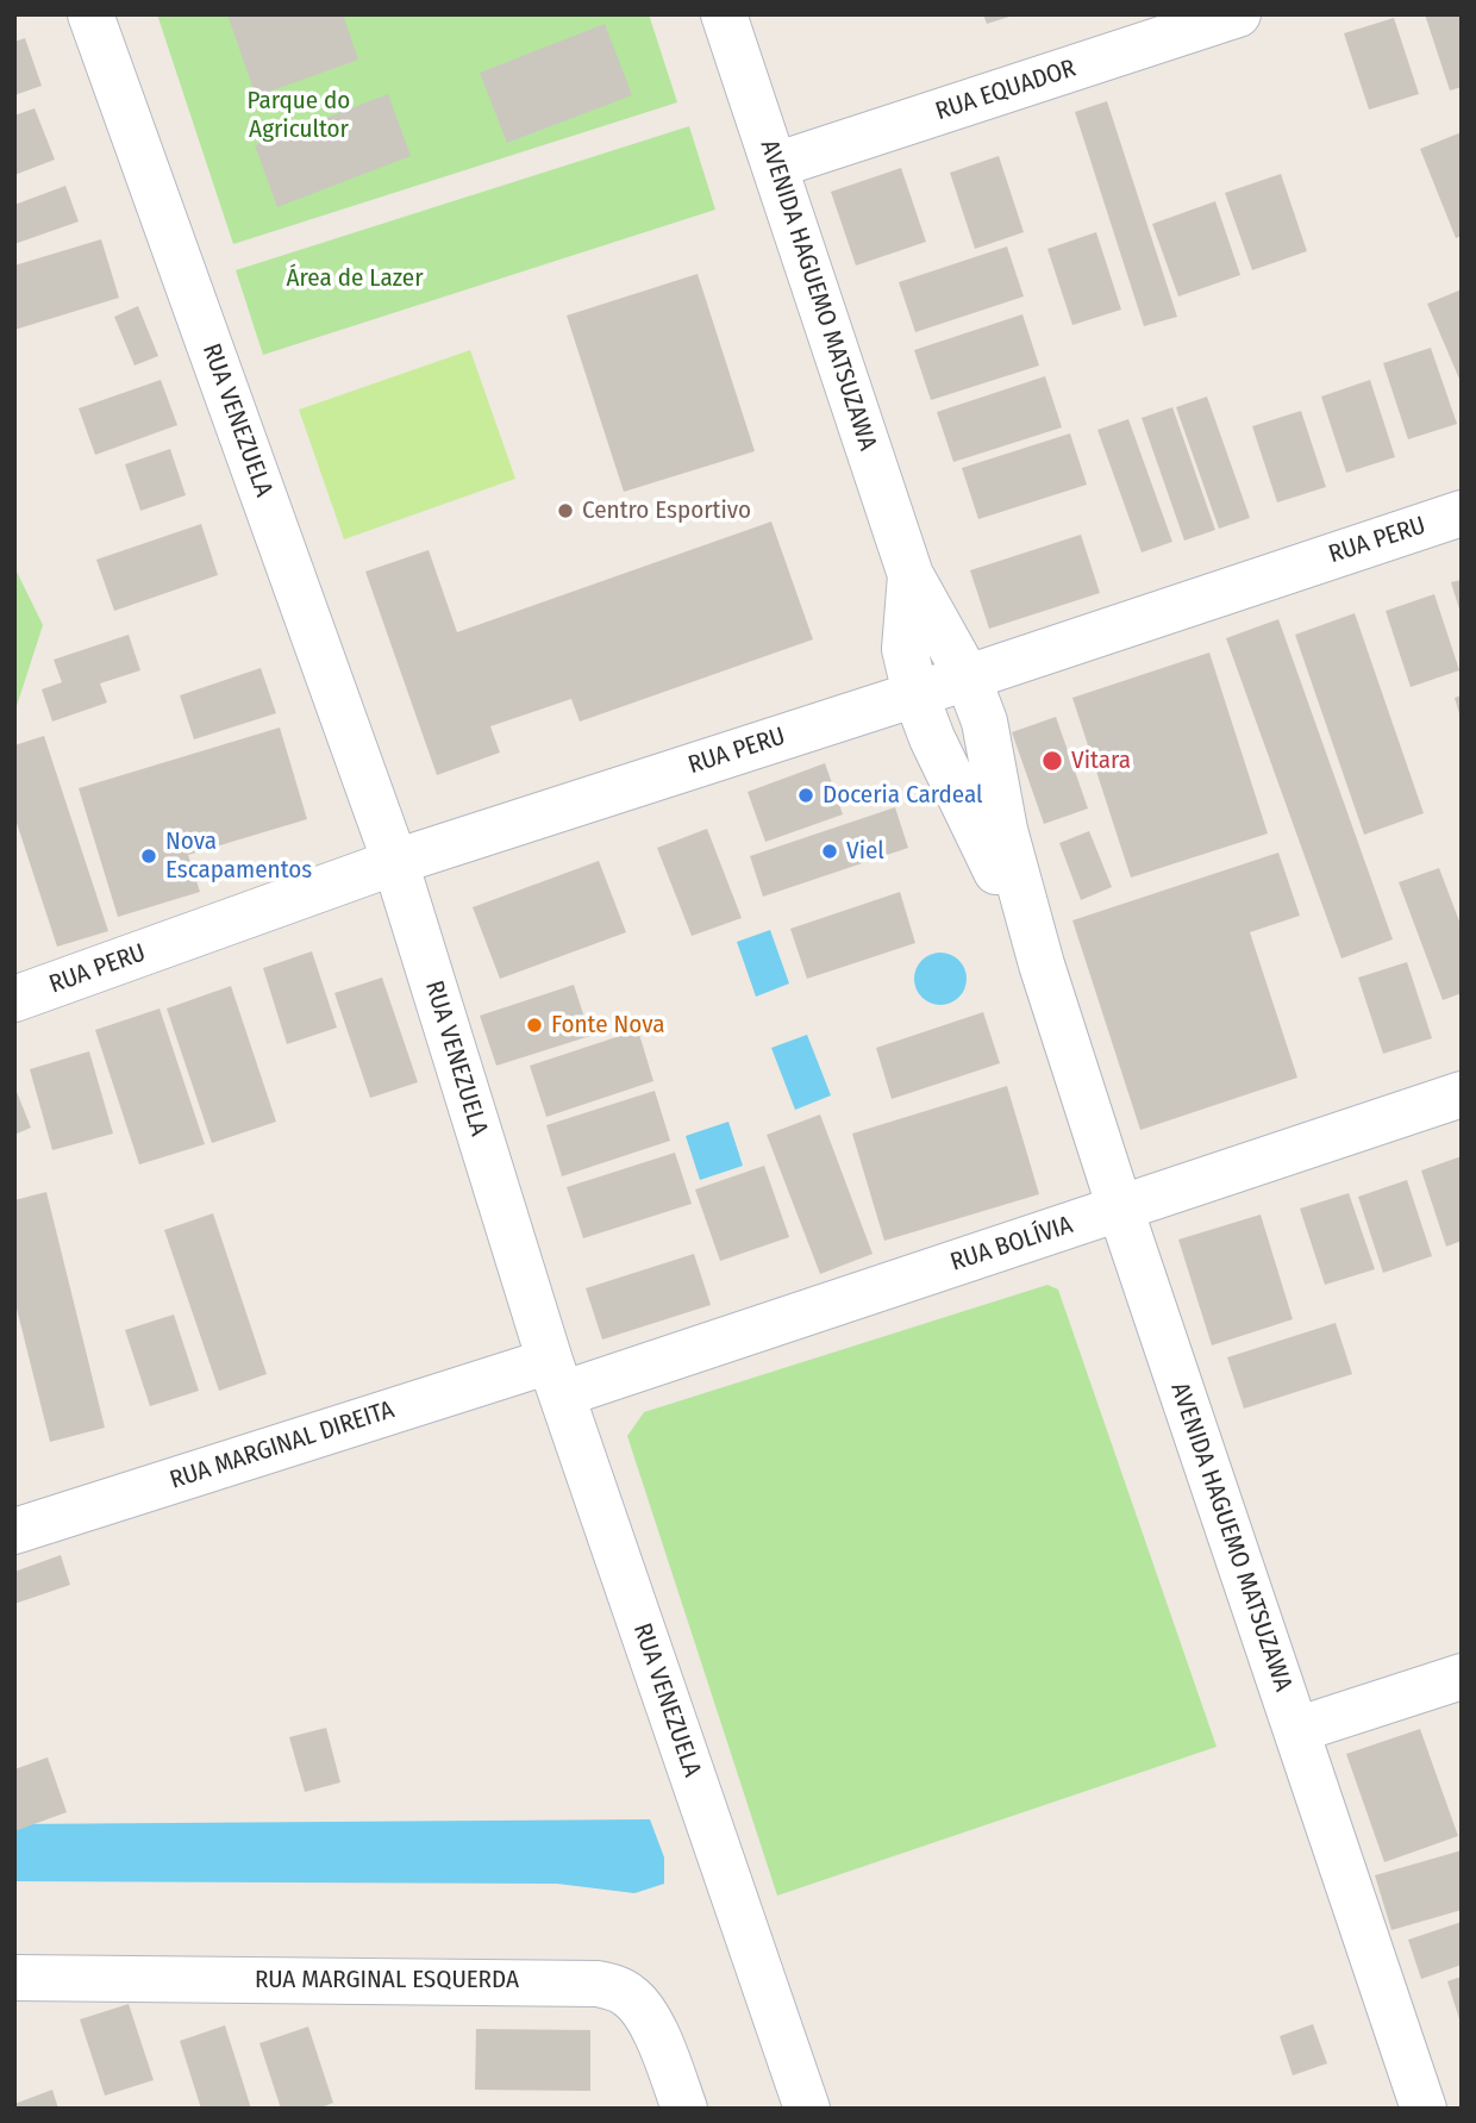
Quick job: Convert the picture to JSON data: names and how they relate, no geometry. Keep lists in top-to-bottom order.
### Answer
{
  "streets": {
    "street": [
      "RUA EQUADOR",
      "AVENIDA HAGUEMO MATSUZAWA",
      "RUA VENEZUELA",
      "RUA PERU",
      "RUA BOLÍVIA",
      "RUA MARGINAL DIREITA",
      "RUA MARGINAL ESQUERDA"
    ]
  },
  "crossings": [
    ["RUA EQUADOR", "AVENIDA HAGUEMO MATSUZAWA"],
    ["AVENIDA HAGUEMO MATSUZAWA", "RUA PERU"],
    ["AVENIDA HAGUEMO MATSUZAWA", "RUA BOLÍVIA"],
    ["RUA VENEZUELA", "RUA PERU"],
    ["RUA VENEZUELA", "RUA BOLÍVIA"],
    ["RUA VENEZUELA", "RUA MARGINAL DIREITA"],
    ["RUA BOLÍVIA", "RUA MARGINAL DIREITA"]
  ],
  "parks": ["Parque do Agricultor", "Área de Lazer"],
  "places": [
    "Centro Esportivo",
    "Vitara",
    "Doceria Cardeal",
    "Viel",
    "Nova Escapamentos",
    "Fonte Nova"
  ]
}
